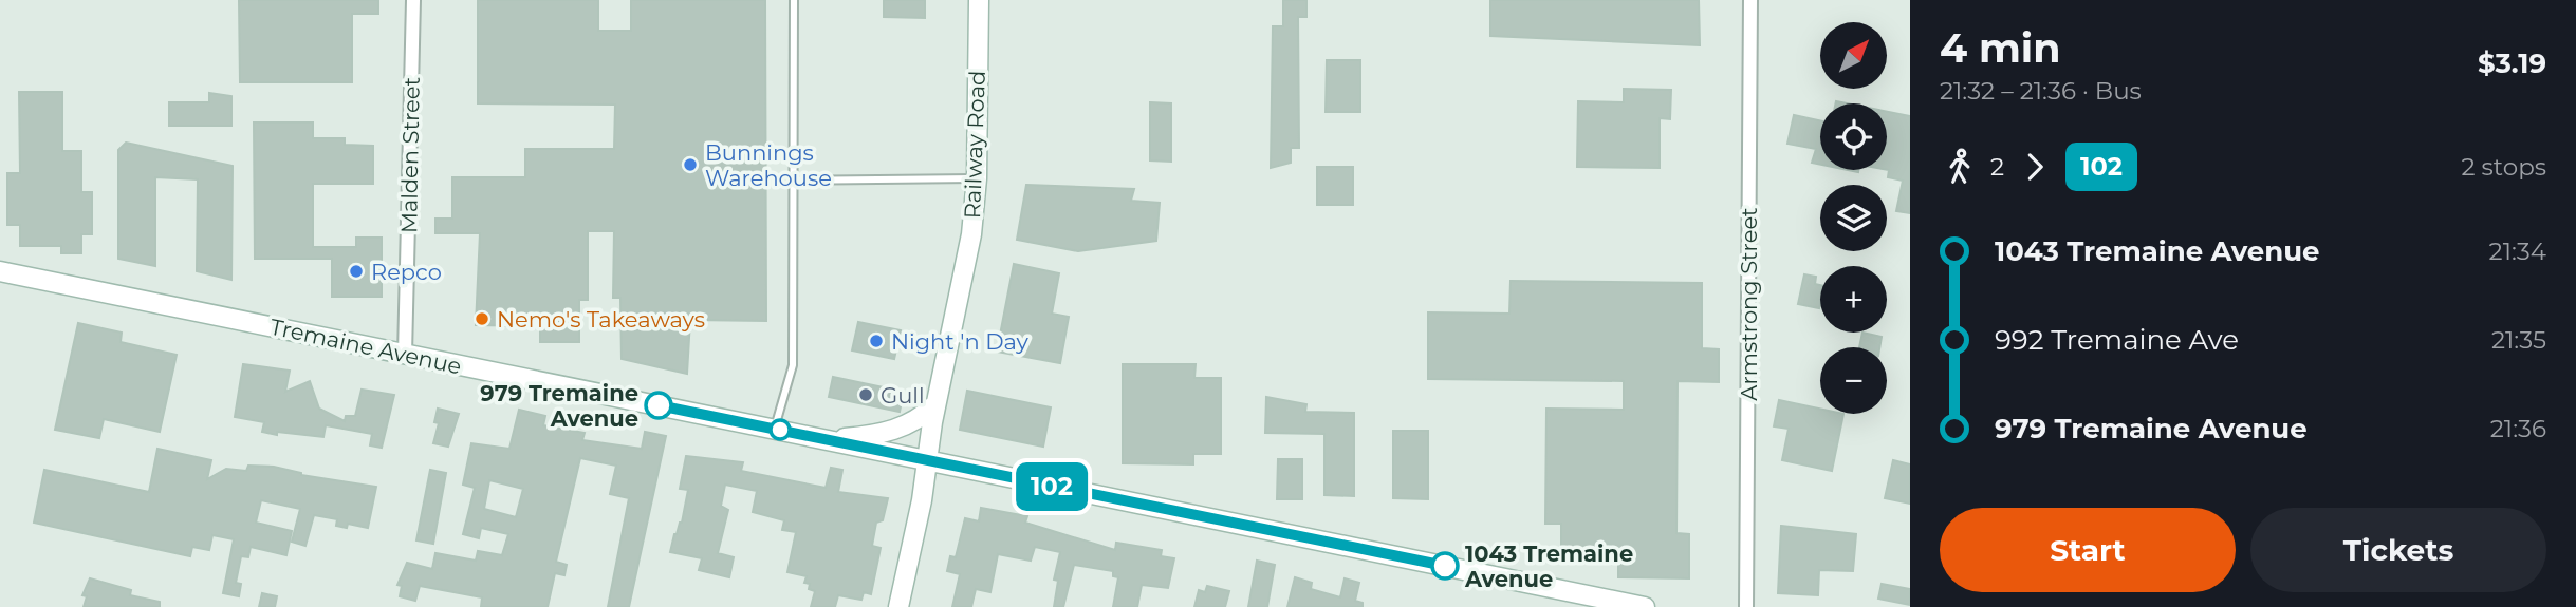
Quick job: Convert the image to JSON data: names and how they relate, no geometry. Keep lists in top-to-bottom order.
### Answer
{
  "streets": {
    "main road": ["Railway Road", "Tremaine Avenue"],
    "street": ["Malden Street", "Armstrong Street"]
  },
  "crossings": [
    ["Railway Road", "Tremaine Avenue"],
    ["Malden Street", "Tremaine Avenue"]
  ],
  "places": [
    "Bunnings Warehouse",
    "Repco",
    "Nemo's Takeaways",
    "Night 'n Day",
    "Gull",
    "979 Tremaine Avenue",
    "1043 Tremaine Avenue"
  ],
  "lines": ["bus line 102"],
  "north": "top right",
  "page": {
    "on_map": "102",
    "heading": ["4 min", "21:32 – 21:36 · Bus", "$3.19"],
    "map_buttons": ["+", "−"],
    "legs": ["2", "102", "2 stops"],
    "list": [
      {
        "name": "1043 Tremaine Avenue",
        "value": "21:34"
      },
      {
        "name": "992 Tremaine Ave",
        "value": "21:35"
      },
      {
        "name": "979 Tremaine Avenue",
        "value": "21:36"
      }
    ],
    "buttons": ["Start", "Tickets"]
  }
}
